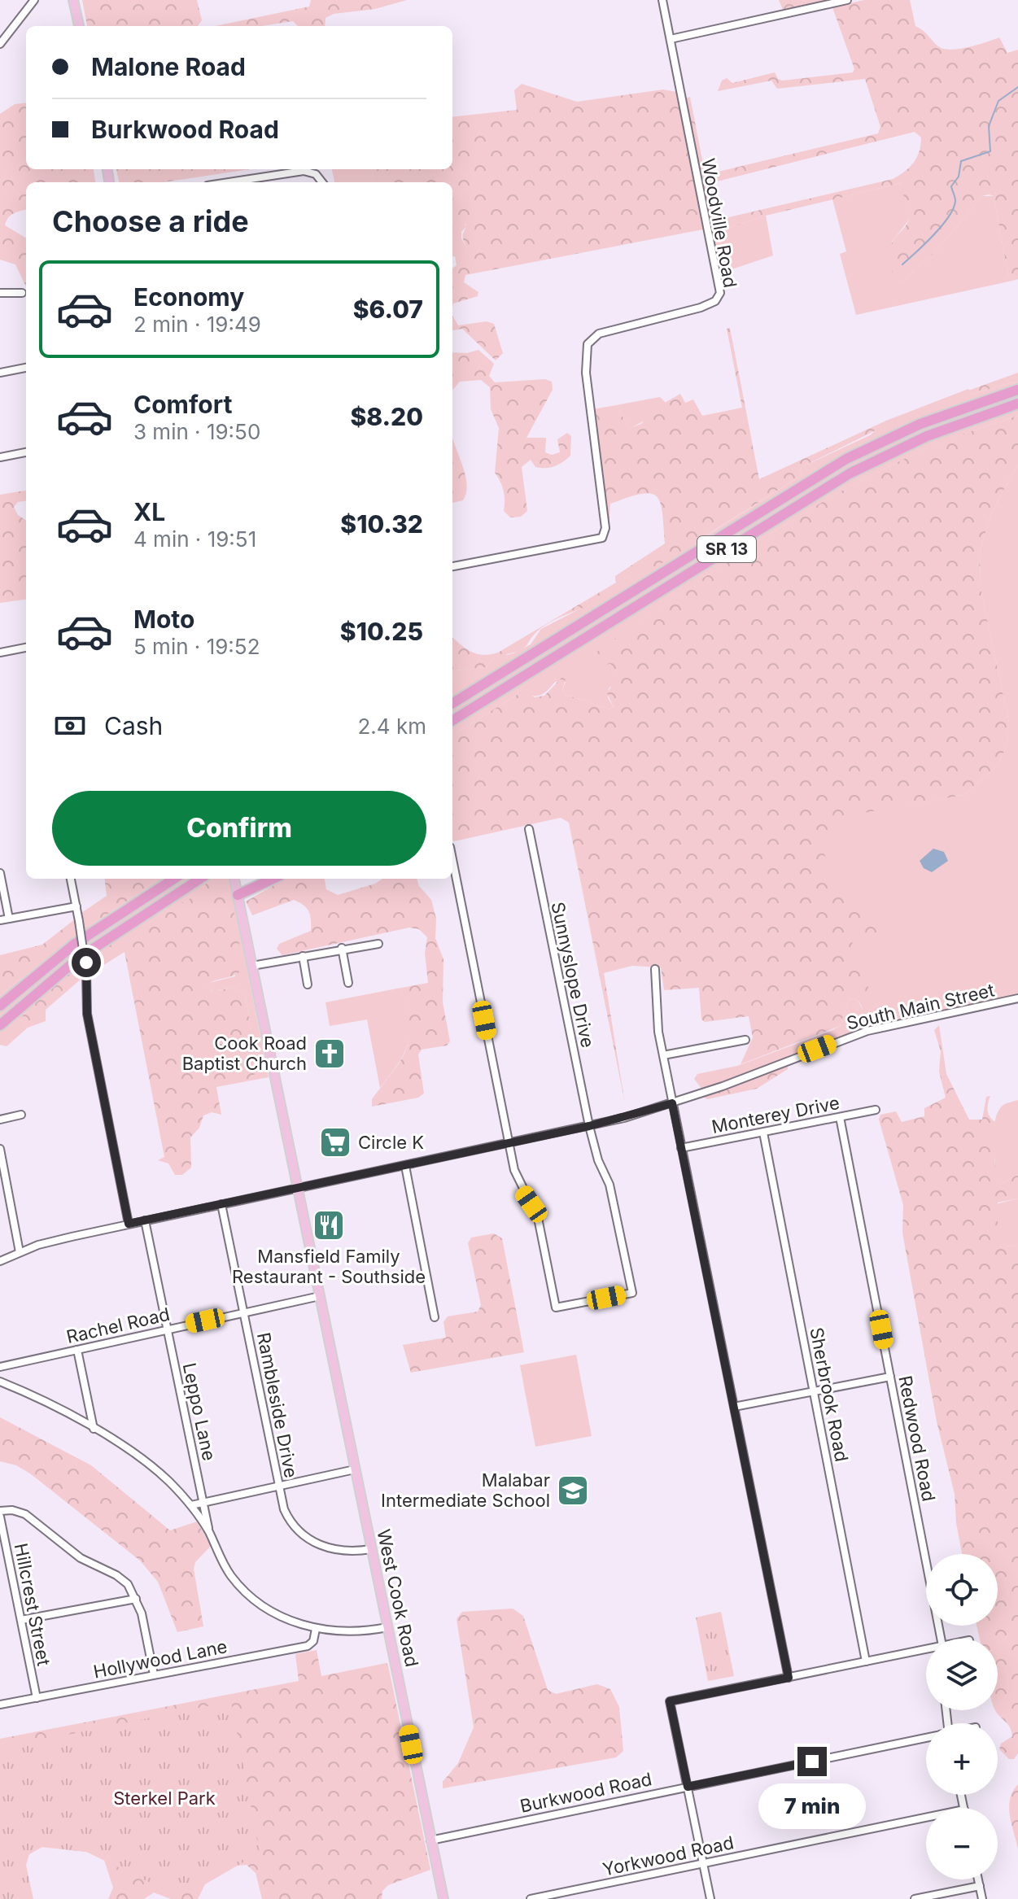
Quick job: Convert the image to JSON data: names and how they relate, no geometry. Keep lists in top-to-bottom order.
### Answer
{
  "streets": {
    "highway": ["SR 13"],
    "main road": ["West Cook Road"],
    "street": [
      "Woodville Road",
      "Sunnyslope Drive",
      "South Main Street",
      "Monterey Drive",
      "Rachel Road",
      "Sherbrook Road",
      "Rambleside Drive",
      "Leppo Lane",
      "Redwood Road",
      "Hillcrest Street",
      "Hollywood Lane",
      "Burkwood Road",
      "Yorkwood Road"
    ]
  },
  "crossings": [
    ["Sunnyslope Drive", "South Main Street"],
    ["South Main Street", "Rambleside Drive"],
    ["South Main Street", "Leppo Lane"],
    ["South Main Street", "West Cook Road"],
    ["Monterey Drive", "Sherbrook Road"],
    ["Monterey Drive", "Redwood Road"],
    ["Rachel Road", "Rambleside Drive"],
    ["Rachel Road", "Leppo Lane"],
    ["Rachel Road", "West Cook Road"],
    ["Rambleside Drive", "West Cook Road"],
    ["West Cook Road", "Burkwood Road"],
    ["Hillcrest Street", "Hollywood Lane"]
  ],
  "parks": ["Sterkel Park"],
  "places": {
    "church": ["Cook Road Baptist Church"],
    "supermarket": ["Circle K"],
    "restaurant": ["Mansfield Family Restaurant - Southside"],
    "school or university": ["Malabar Intermediate School"]
  },
  "page": {
    "banner": ["Malone Road", "Burkwood Road"],
    "heading": "Choose a ride",
    "list": [
      {
        "name": "Economy",
        "note": "2 min · 19:49",
        "value": "$6.07"
      },
      {
        "name": "Comfort",
        "note": "3 min · 19:50",
        "value": "$8.20"
      },
      {
        "name": "XL",
        "note": "4 min · 19:51",
        "value": "$10.32"
      },
      {
        "name": "Moto",
        "note": "5 min · 19:52",
        "value": "$10.25"
      }
    ],
    "pay": ["Cash", "2.4 km"],
    "buttons": "Confirm",
    "map_buttons": ["+", "−"],
    "bubble": "7 min"
  }
}
